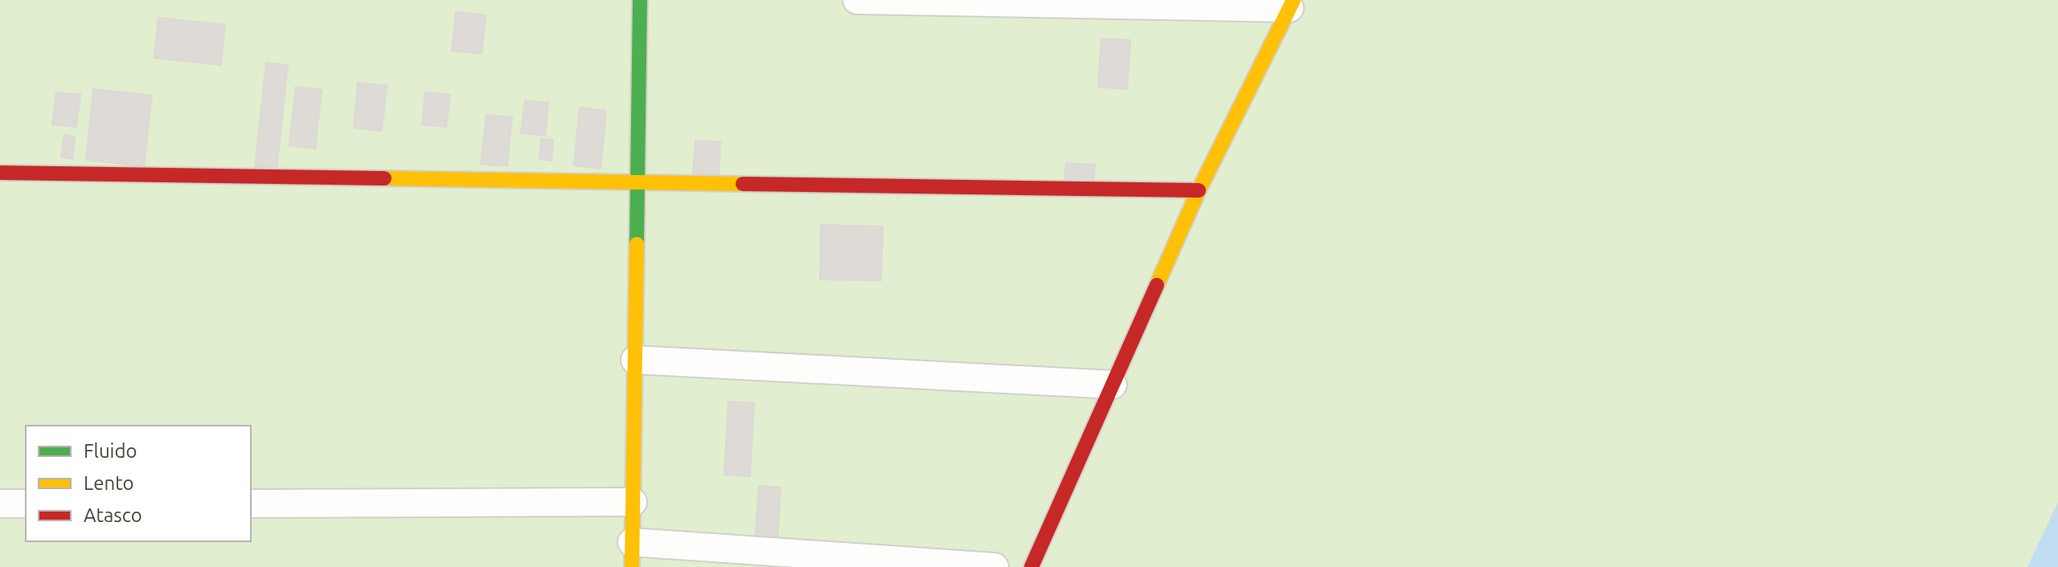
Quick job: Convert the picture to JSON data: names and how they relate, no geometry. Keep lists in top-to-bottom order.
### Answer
{
  "legend": ["Fluido", "Lento", "Atasco"]
}
